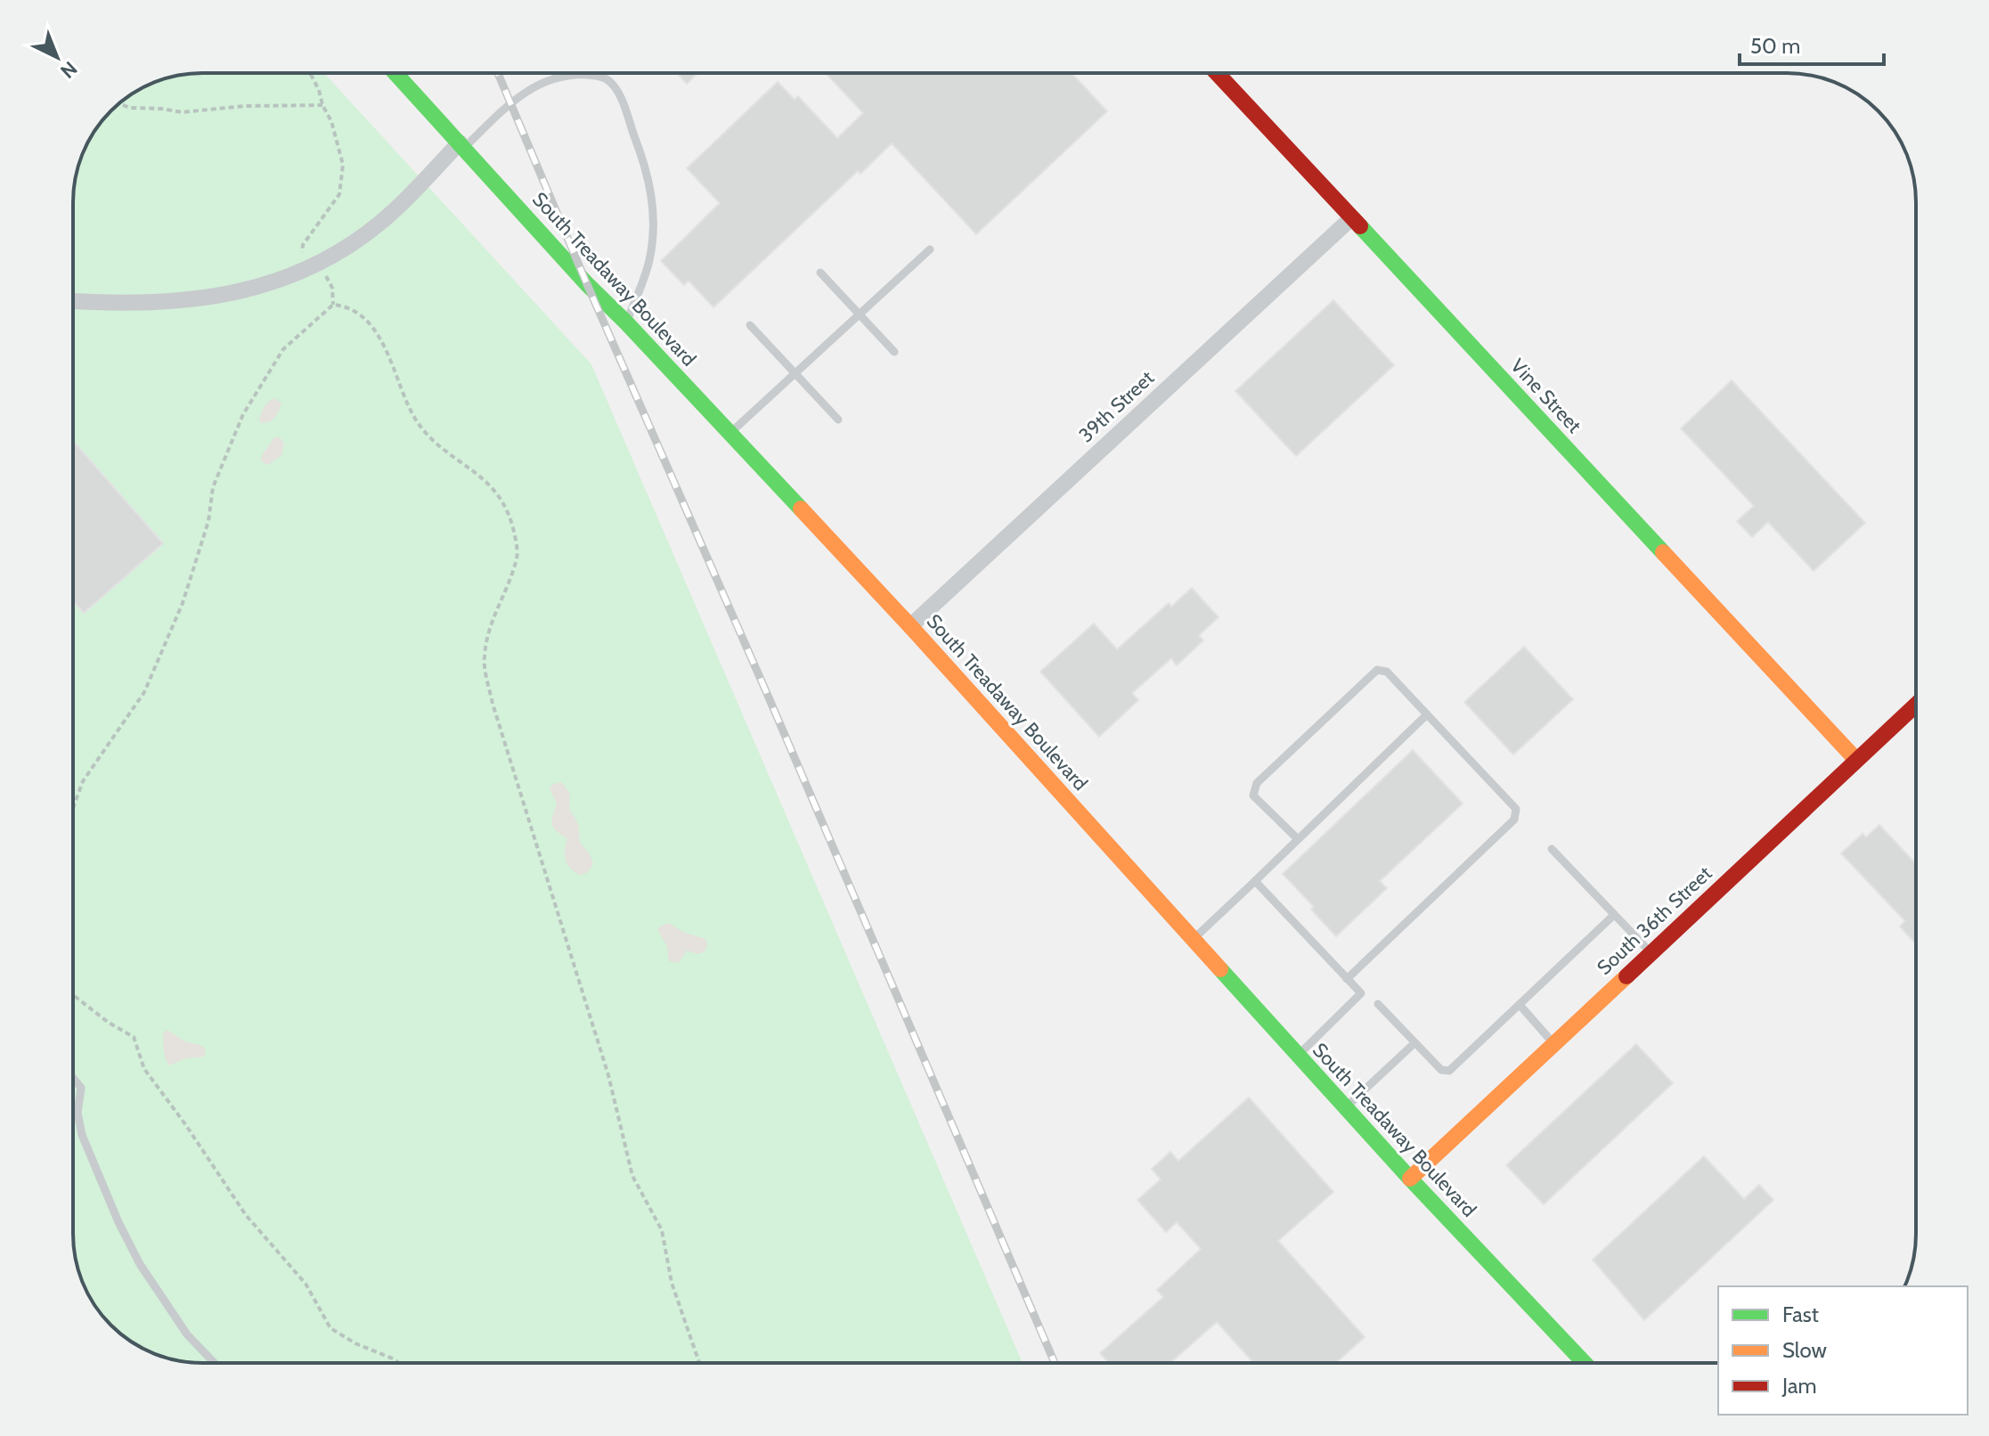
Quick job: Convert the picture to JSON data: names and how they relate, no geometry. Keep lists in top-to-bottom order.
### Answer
{
  "streets": {
    "main road": ["South Treadaway Boulevard", "Vine Street", "South 36th Street"],
    "street": ["39th Street"]
  },
  "crossings": [
    ["South Treadaway Boulevard", "39th Street"],
    ["South Treadaway Boulevard", "South 36th Street"],
    ["Vine Street", "39th Street"],
    ["Vine Street", "South 36th Street"]
  ],
  "legend": ["Fast", "Slow", "Jam"],
  "scale_bar": "50 m",
  "north": "bottom right"
}
